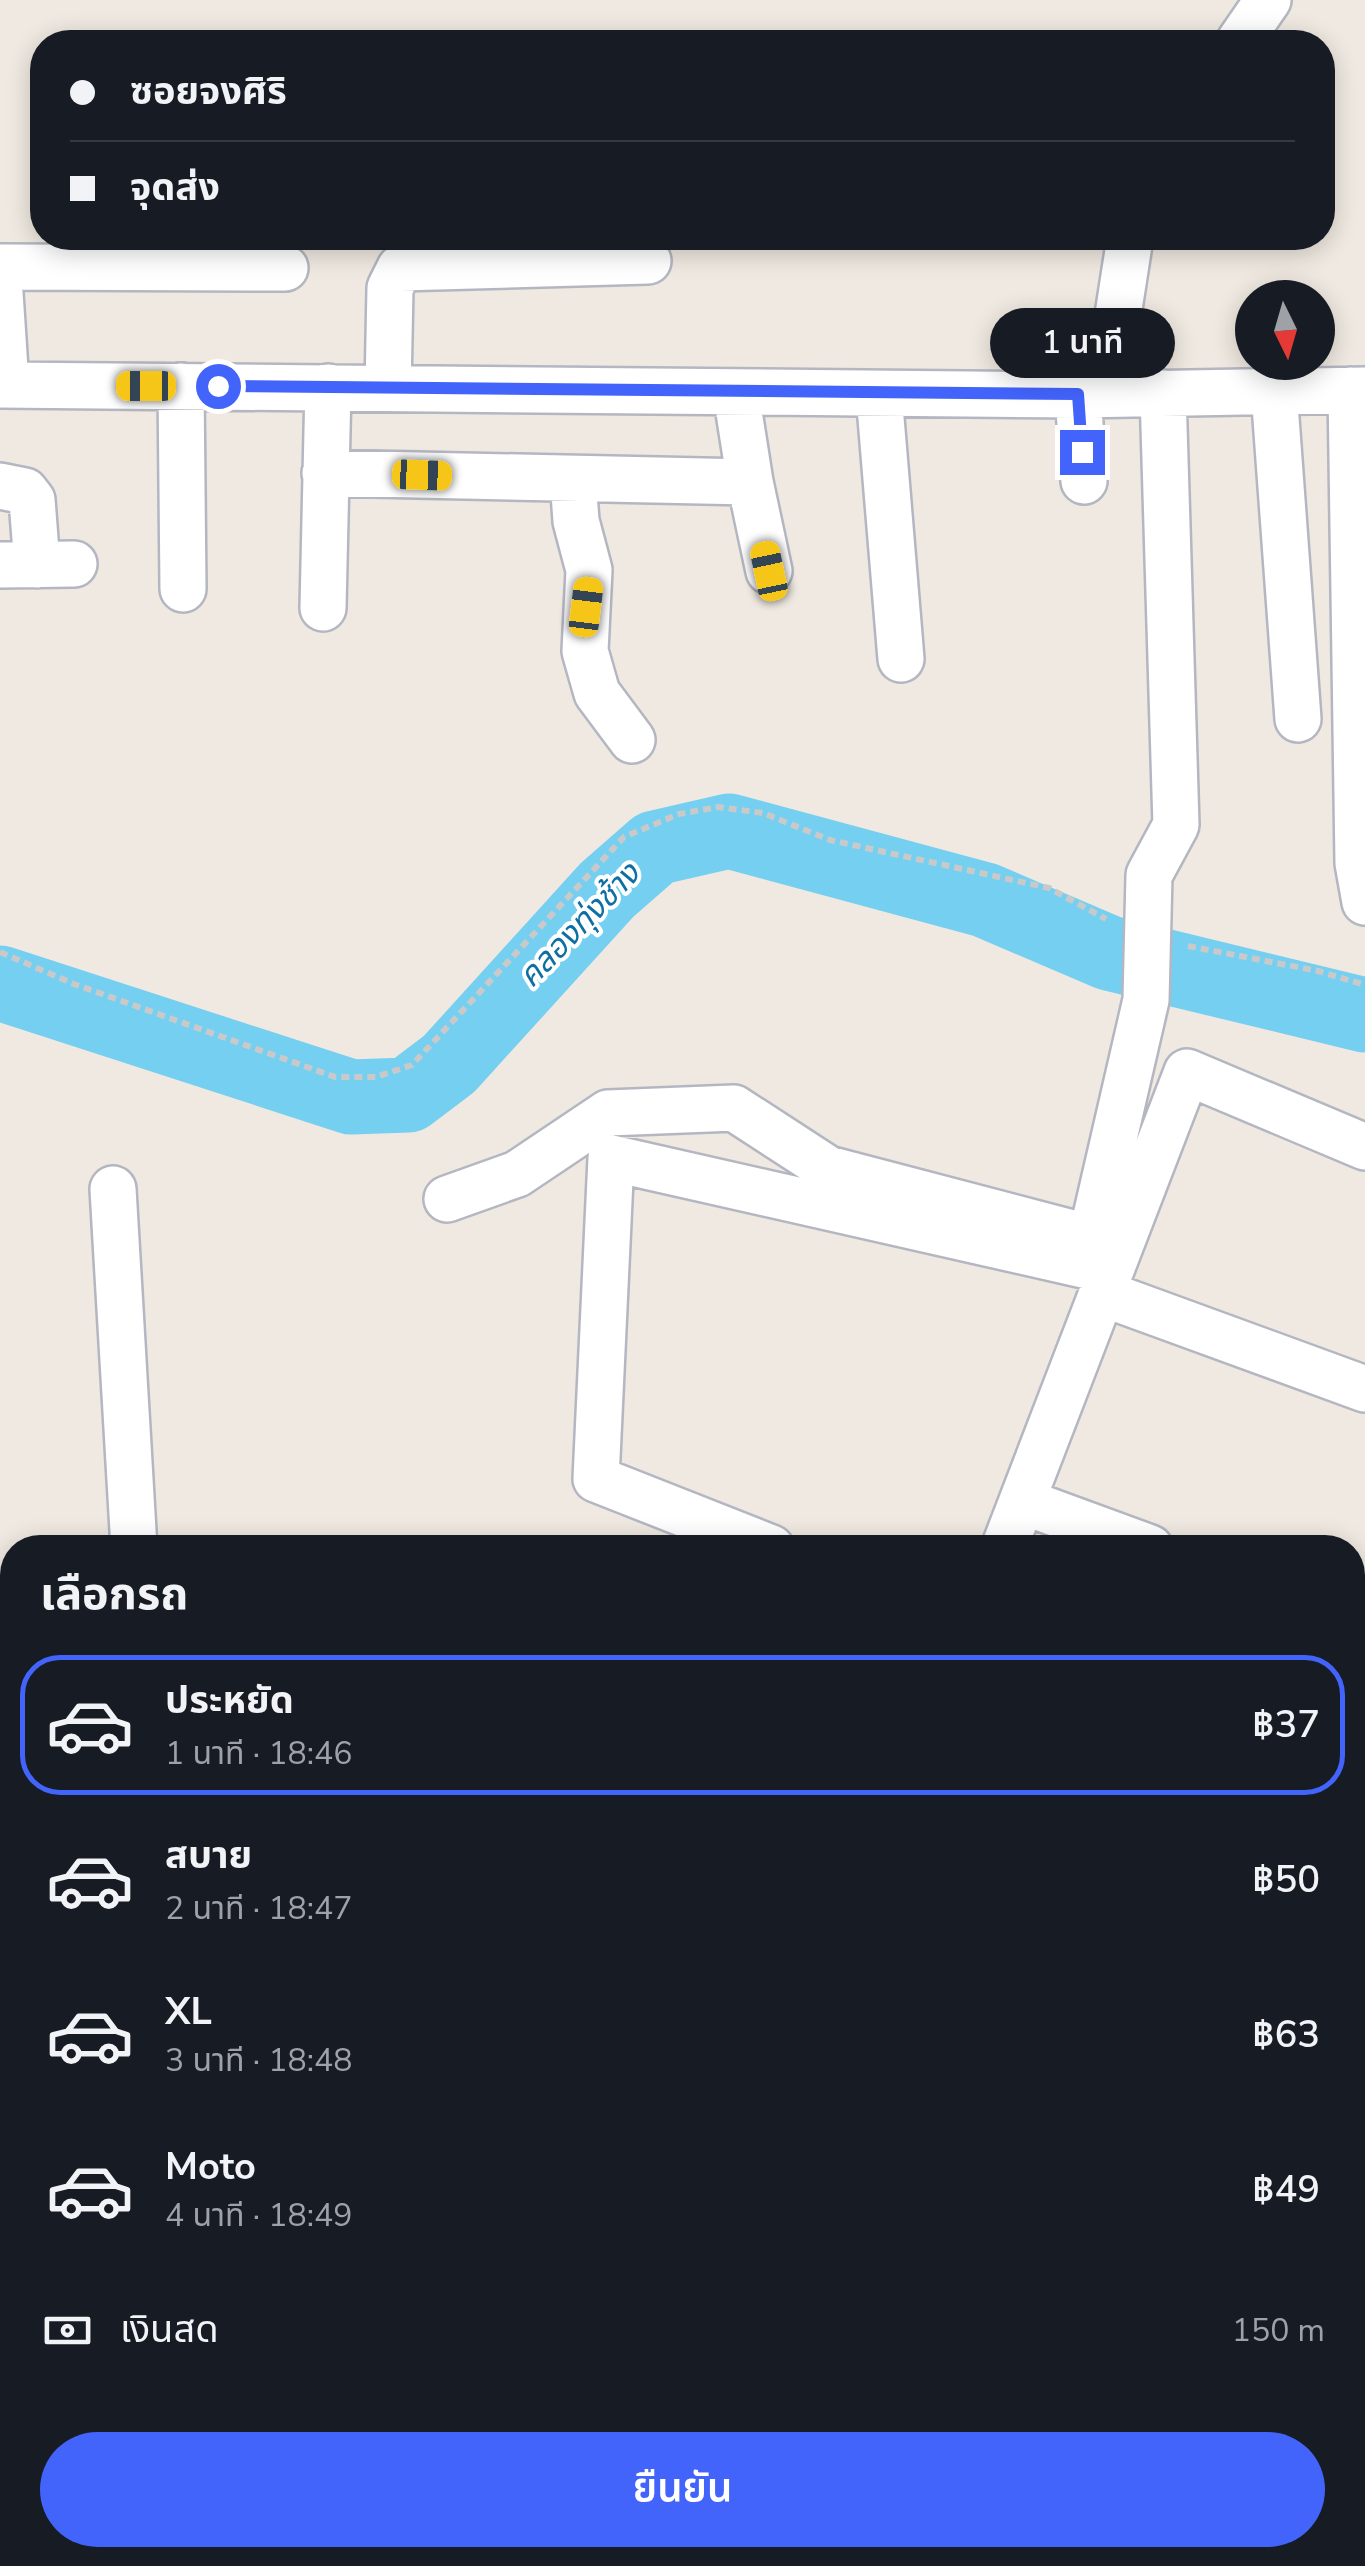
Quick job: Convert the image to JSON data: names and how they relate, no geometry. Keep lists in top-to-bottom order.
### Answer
{
  "water": ["คลองทุ่งช้าง"],
  "north": "bottom",
  "page": {
    "banner": ["ซอยจงศิริ", "จุดส่ง"],
    "bubble": "1 นาที",
    "heading": "เลือกรถ",
    "list": [
      {
        "name": "ประหยัด",
        "note": "1 นาที · 18:46",
        "value": "฿37"
      },
      {
        "name": "สบาย",
        "note": "2 นาที · 18:47",
        "value": "฿50"
      },
      {
        "name": "XL",
        "note": "3 นาที · 18:48",
        "value": "฿63"
      },
      {
        "name": "Moto",
        "note": "4 นาที · 18:49",
        "value": "฿49"
      }
    ],
    "pay": ["เงินสด", "150 m"],
    "buttons": "ยืนยัน"
  }
}
